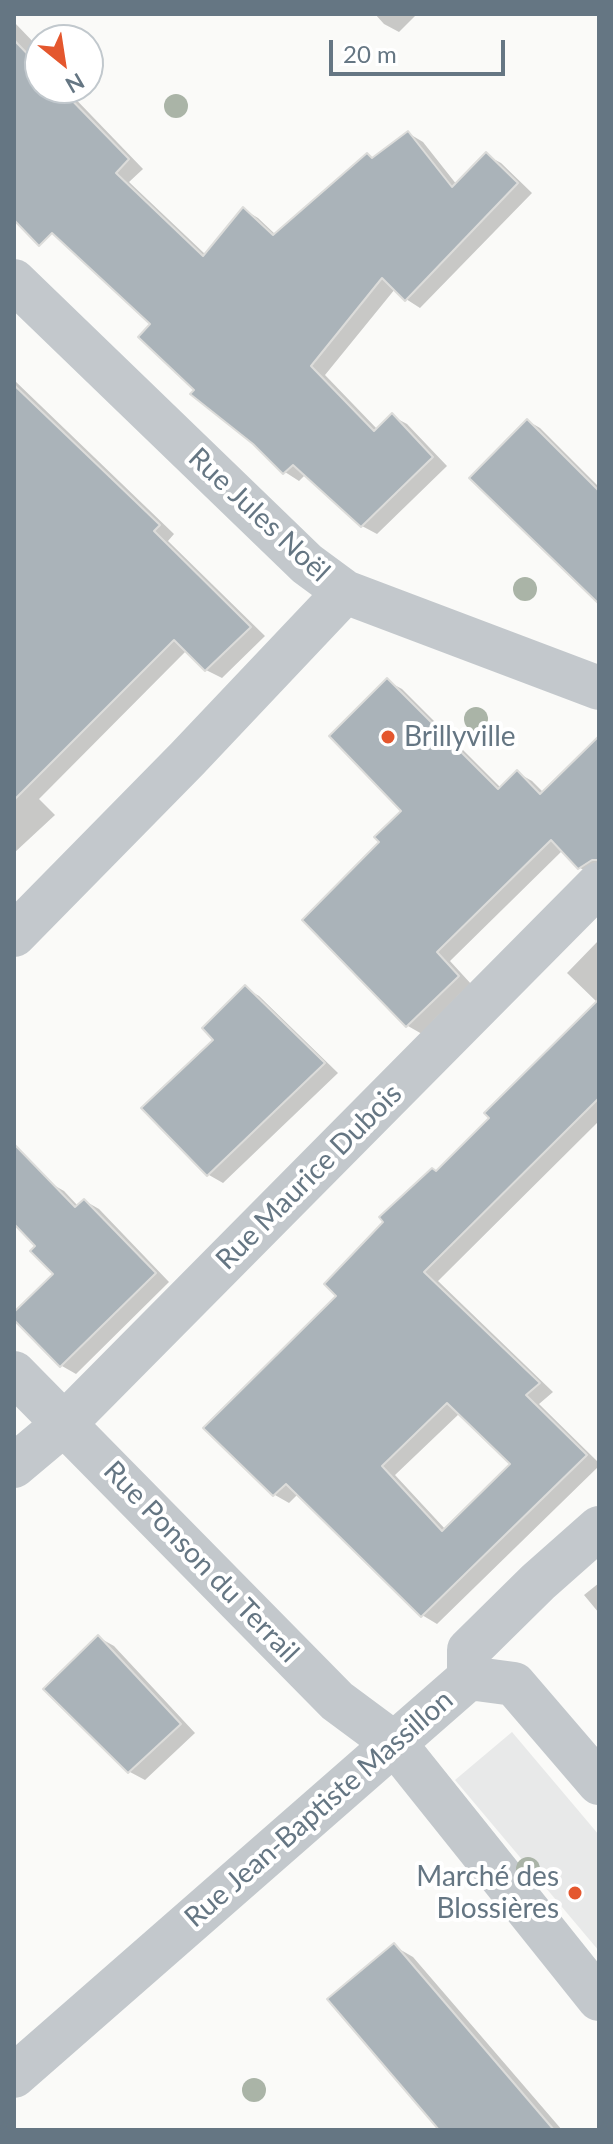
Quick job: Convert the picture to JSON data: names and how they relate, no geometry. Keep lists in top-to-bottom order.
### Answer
{
  "streets": {
    "street": [
      "Rue Jules Noël",
      "Rue Maurice Dubois",
      "Rue Ponson du Terrail",
      "Rue Jean-Baptiste Massillon"
    ]
  },
  "crossings": [
    ["Rue Maurice Dubois", "Rue Ponson du Terrail"],
    ["Rue Ponson du Terrail", "Rue Jean-Baptiste Massillon"]
  ],
  "places": ["Brillyville", "Marché des Blossières"],
  "scale_bar": "20 m",
  "north": "bottom right"
}
